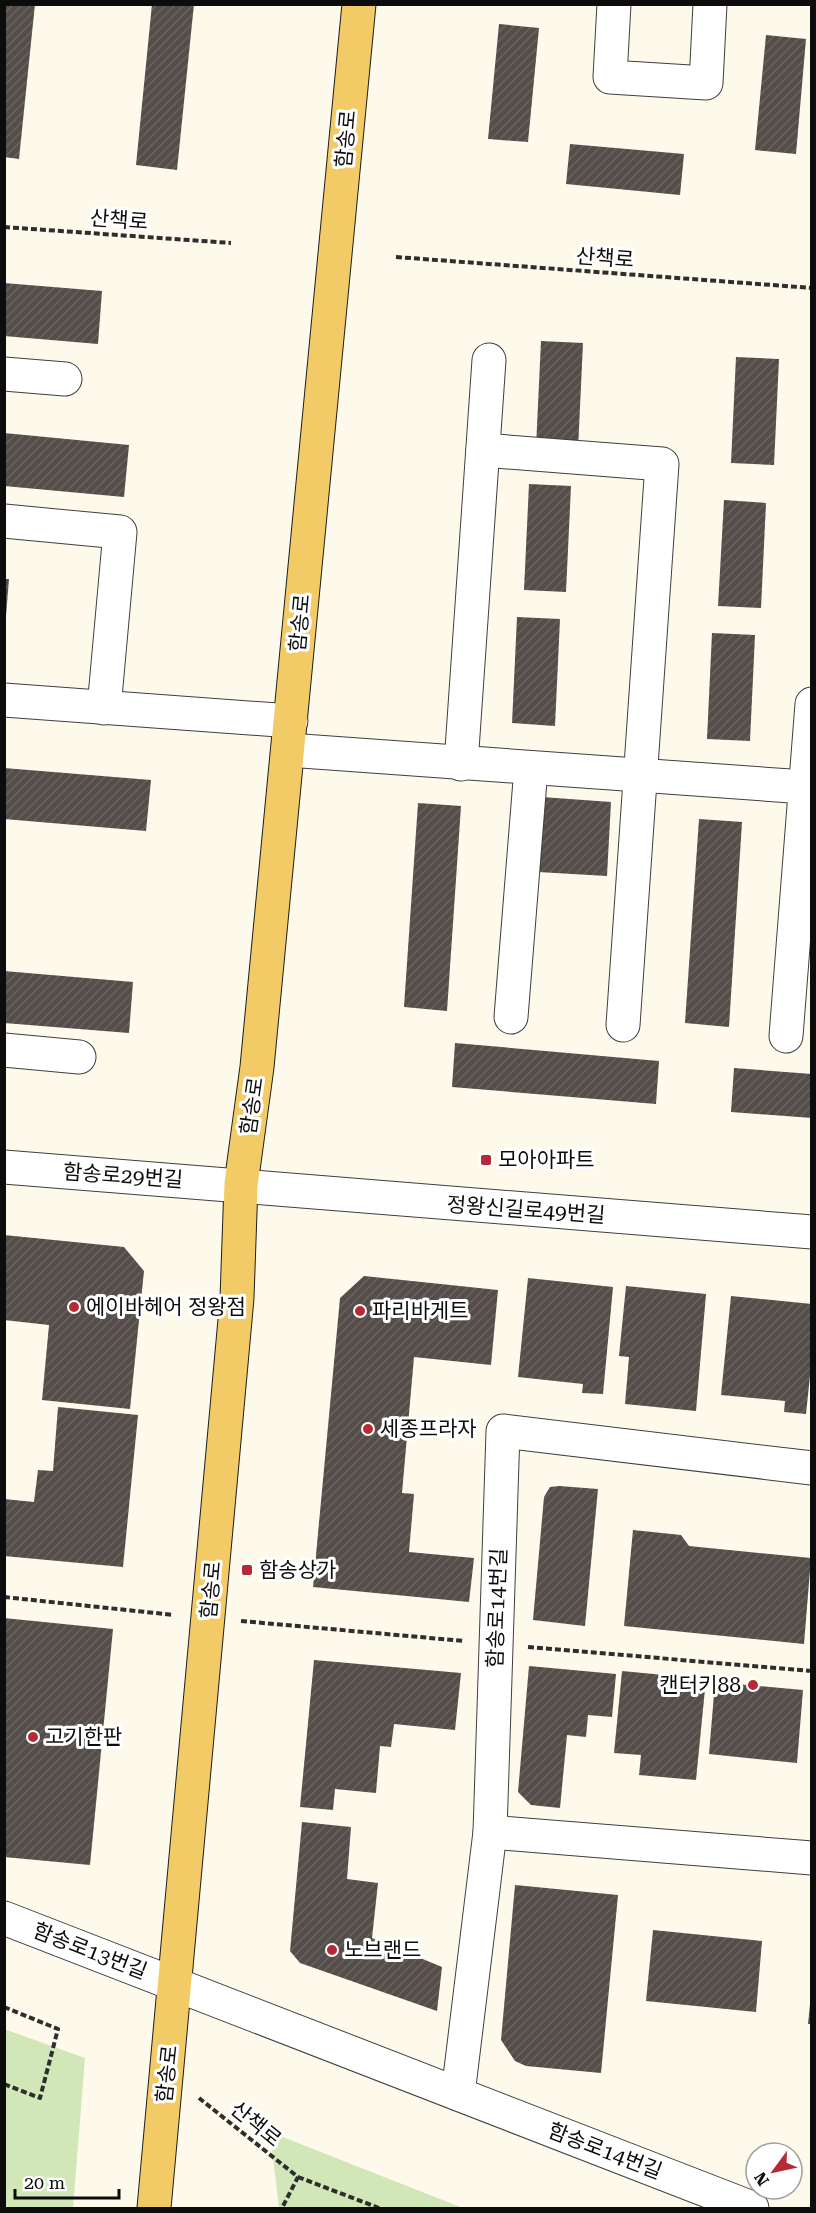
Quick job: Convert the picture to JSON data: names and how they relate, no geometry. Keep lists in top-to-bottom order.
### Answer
{
  "streets": {
    "main road": ["함송로"],
    "street": [
      "함송로29번길",
      "정왕신길로49번길",
      "함송로14번길",
      "함송로13번길"
    ],
    "path": ["산책로"]
  },
  "crossings": [
    ["함송로", "산책로"],
    ["함송로", "함송로29번길"],
    ["함송로", "정왕신길로49번길"],
    ["함송로", "함송로14번길"],
    ["함송로", "함송로13번길"],
    ["함송로29번길", "정왕신길로49번길"],
    ["함송로14번길", "함송로13번길"]
  ],
  "places": {
    "transit": ["모아아파트", "함송상가"],
    "other": [
      "에이바헤어 정왕점",
      "파리바게트",
      "세종프라자",
      "캔터키88",
      "고기한판",
      "노브랜드"
    ]
  },
  "scale_bar": "20 m",
  "north": "bottom left"
}
